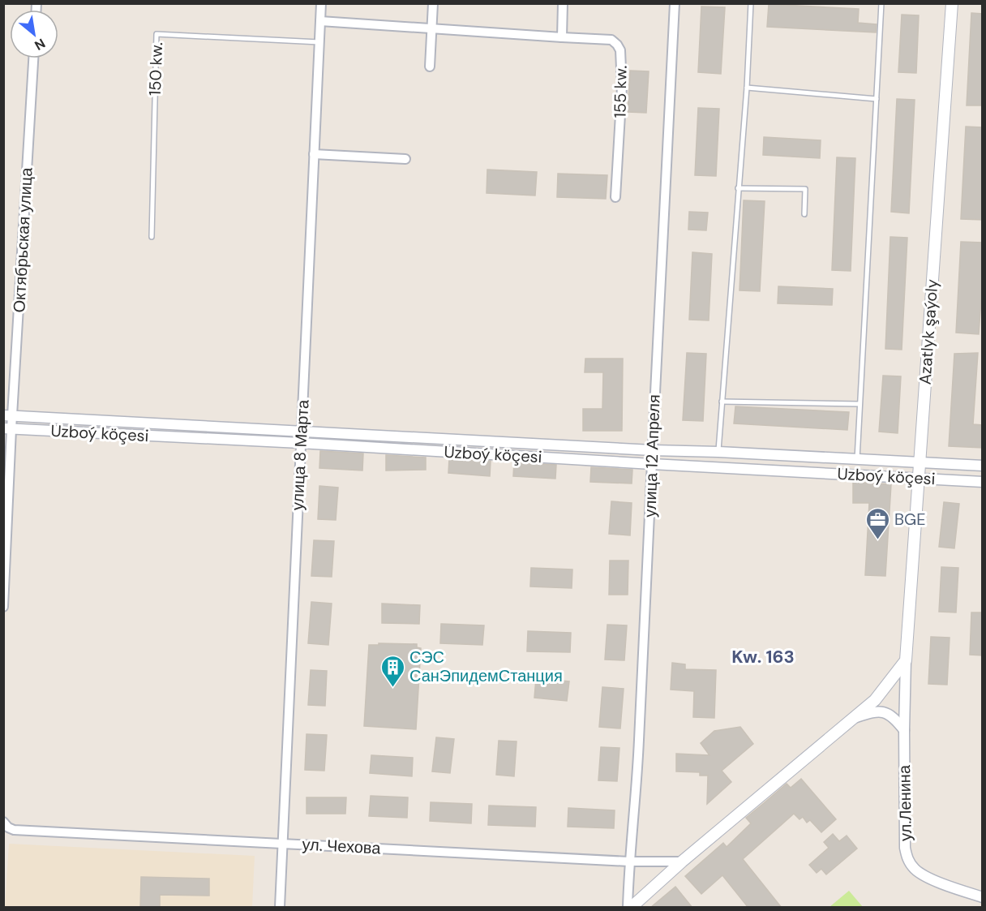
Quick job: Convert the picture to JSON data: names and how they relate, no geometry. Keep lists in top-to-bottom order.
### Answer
{
  "streets": {
    "main road": ["Azatlyk şaýoly"],
    "street": [
      "155 kw.",
      "Октябрьская улица",
      "Uzboý köçesi",
      "улица 8 Марта",
      "улица 12 Апреля",
      "ул.Ленина",
      "ул. Чехова"
    ],
    "lane": ["150 kw."]
  },
  "crossings": [
    ["150 kw.", "улица 8 Марта"],
    ["155 kw.", "улица 8 Марта"],
    ["Октябрьская улица", "Uzboý köçesi"],
    ["Azatlyk şaýoly", "Uzboý köçesi"],
    ["Azatlyk şaýoly", "ул.Ленина"],
    ["Uzboý köçesi", "улица 8 Марта"],
    ["Uzboý köçesi", "улица 12 Апреля"],
    ["улица 8 Марта", "ул. Чехова"],
    ["улица 12 Апреля", "ул. Чехова"]
  ],
  "districts": ["Kw. 163"],
  "places": {
    "office": ["BGE"],
    "building": ["СЭС СанЭпидемСтанция"]
  },
  "north": "bottom right"
}
